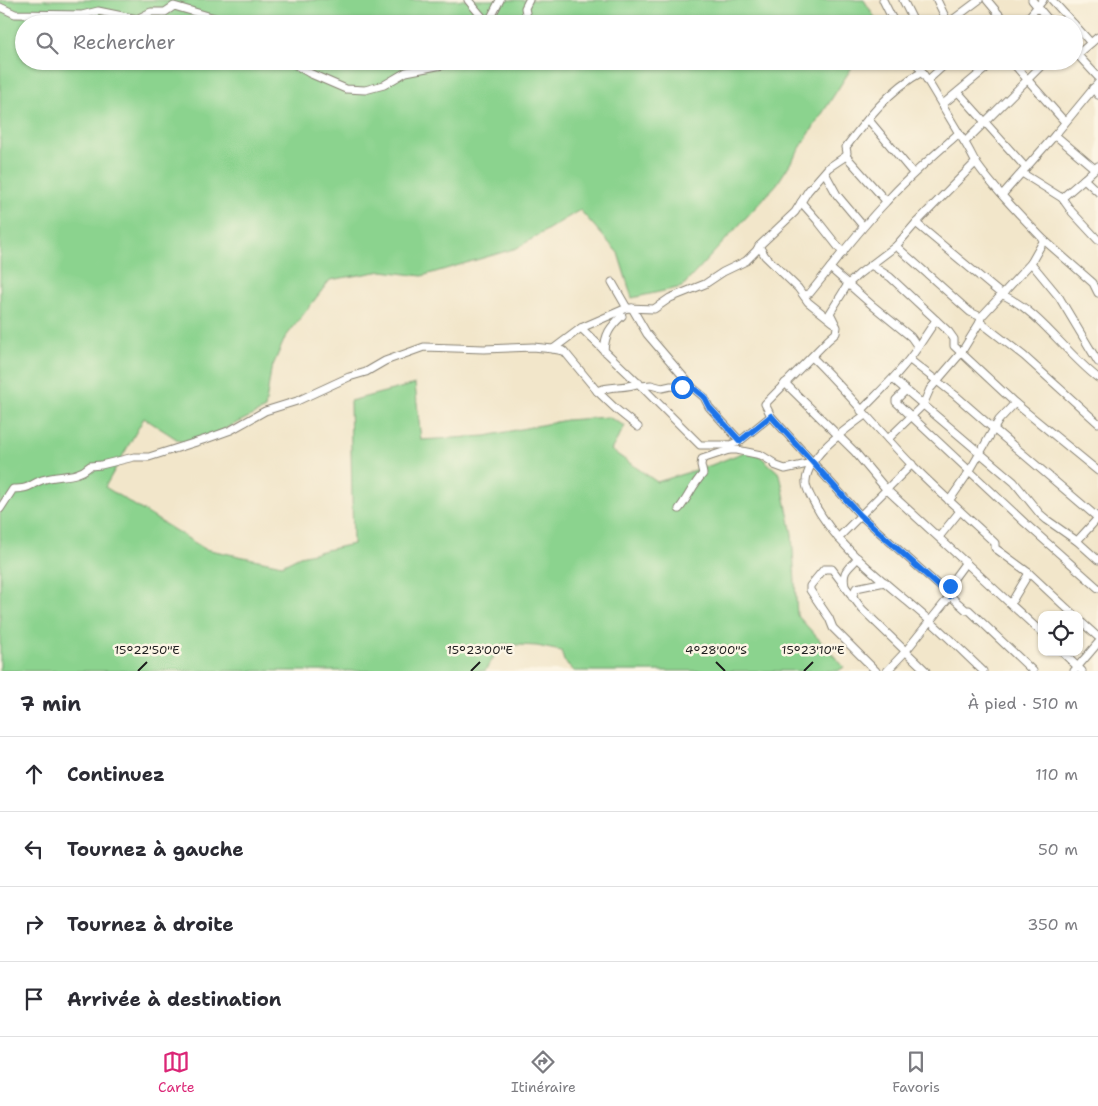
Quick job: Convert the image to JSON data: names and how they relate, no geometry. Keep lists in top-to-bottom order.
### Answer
{
  "page": {
    "search": "Rechercher",
    "heading": ["7 min", "À pied · 510 m"],
    "list": [
      ["Continuez", "110 m"],
      ["Tournez à gauche", "50 m"],
      ["Tournez à droite", "350 m"],
      "Arrivée à destination"
    ],
    "nav": ["Carte", "Itinéraire", "Favoris"]
  },
  "coordinates": [
    "4°28'00\"S",
    "15°22'50\"E",
    "15°23'00\"E",
    "15°23'10\"E"
  ]
}
